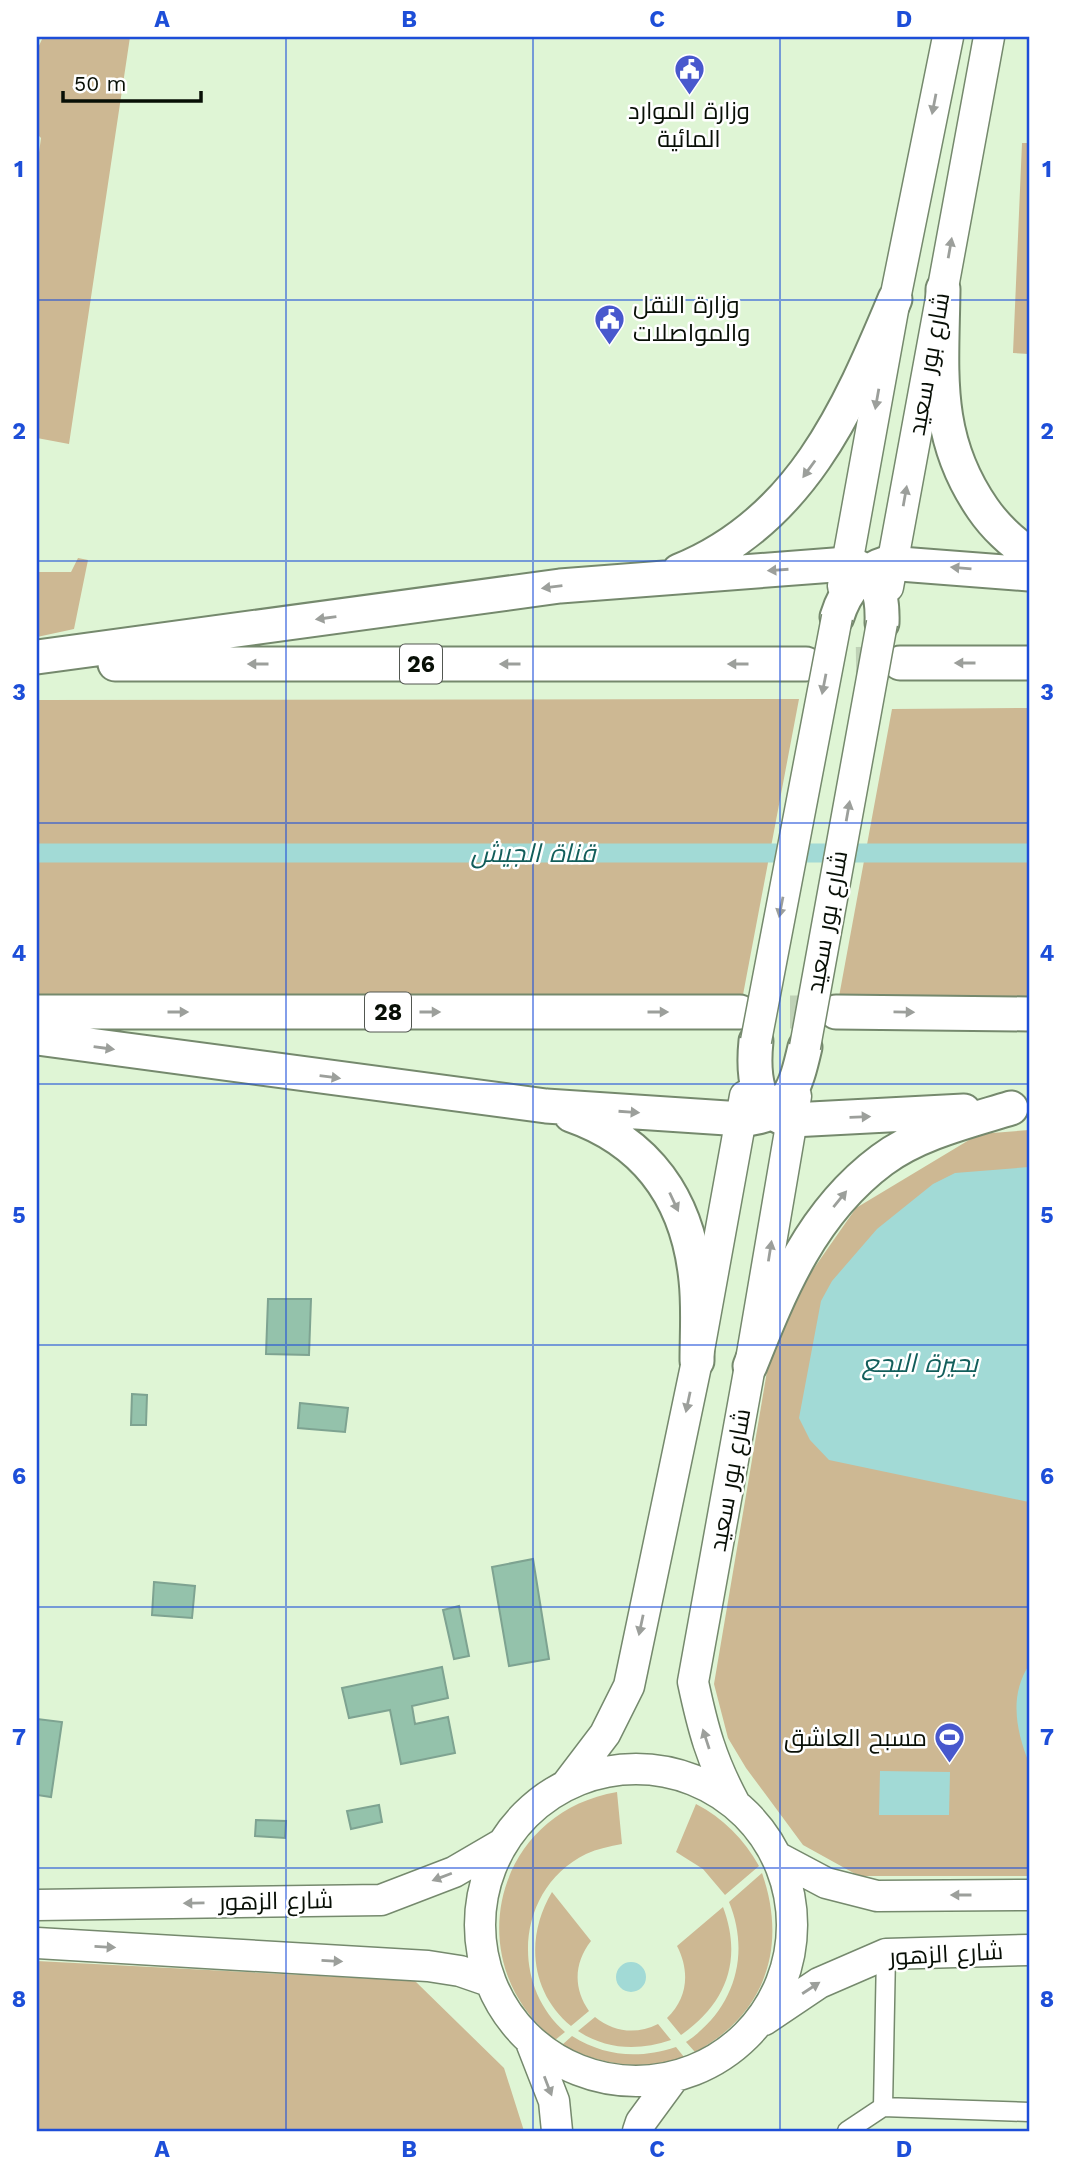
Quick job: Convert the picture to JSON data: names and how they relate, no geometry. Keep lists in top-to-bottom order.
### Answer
{
  "streets": {
    "highway": ["26", "28"],
    "main road": ["شارع بور سعيد", "شارع الزهور"]
  },
  "water": ["قناة الجيش", "بحيرة البجع"],
  "places": {
    "public building": ["وزارة الموارد المائية", "وزارة النقل والمواصلات"],
    "sports": ["مسبح العاشق"]
  },
  "scale_bar": "50 m",
  "grid": {
    "columns": [
      "A",
      "B",
      "C",
      "D"
    ],
    "rows": [
      "1",
      "2",
      "3",
      "4",
      "5",
      "6",
      "7",
      "8"
    ]
  }
}
